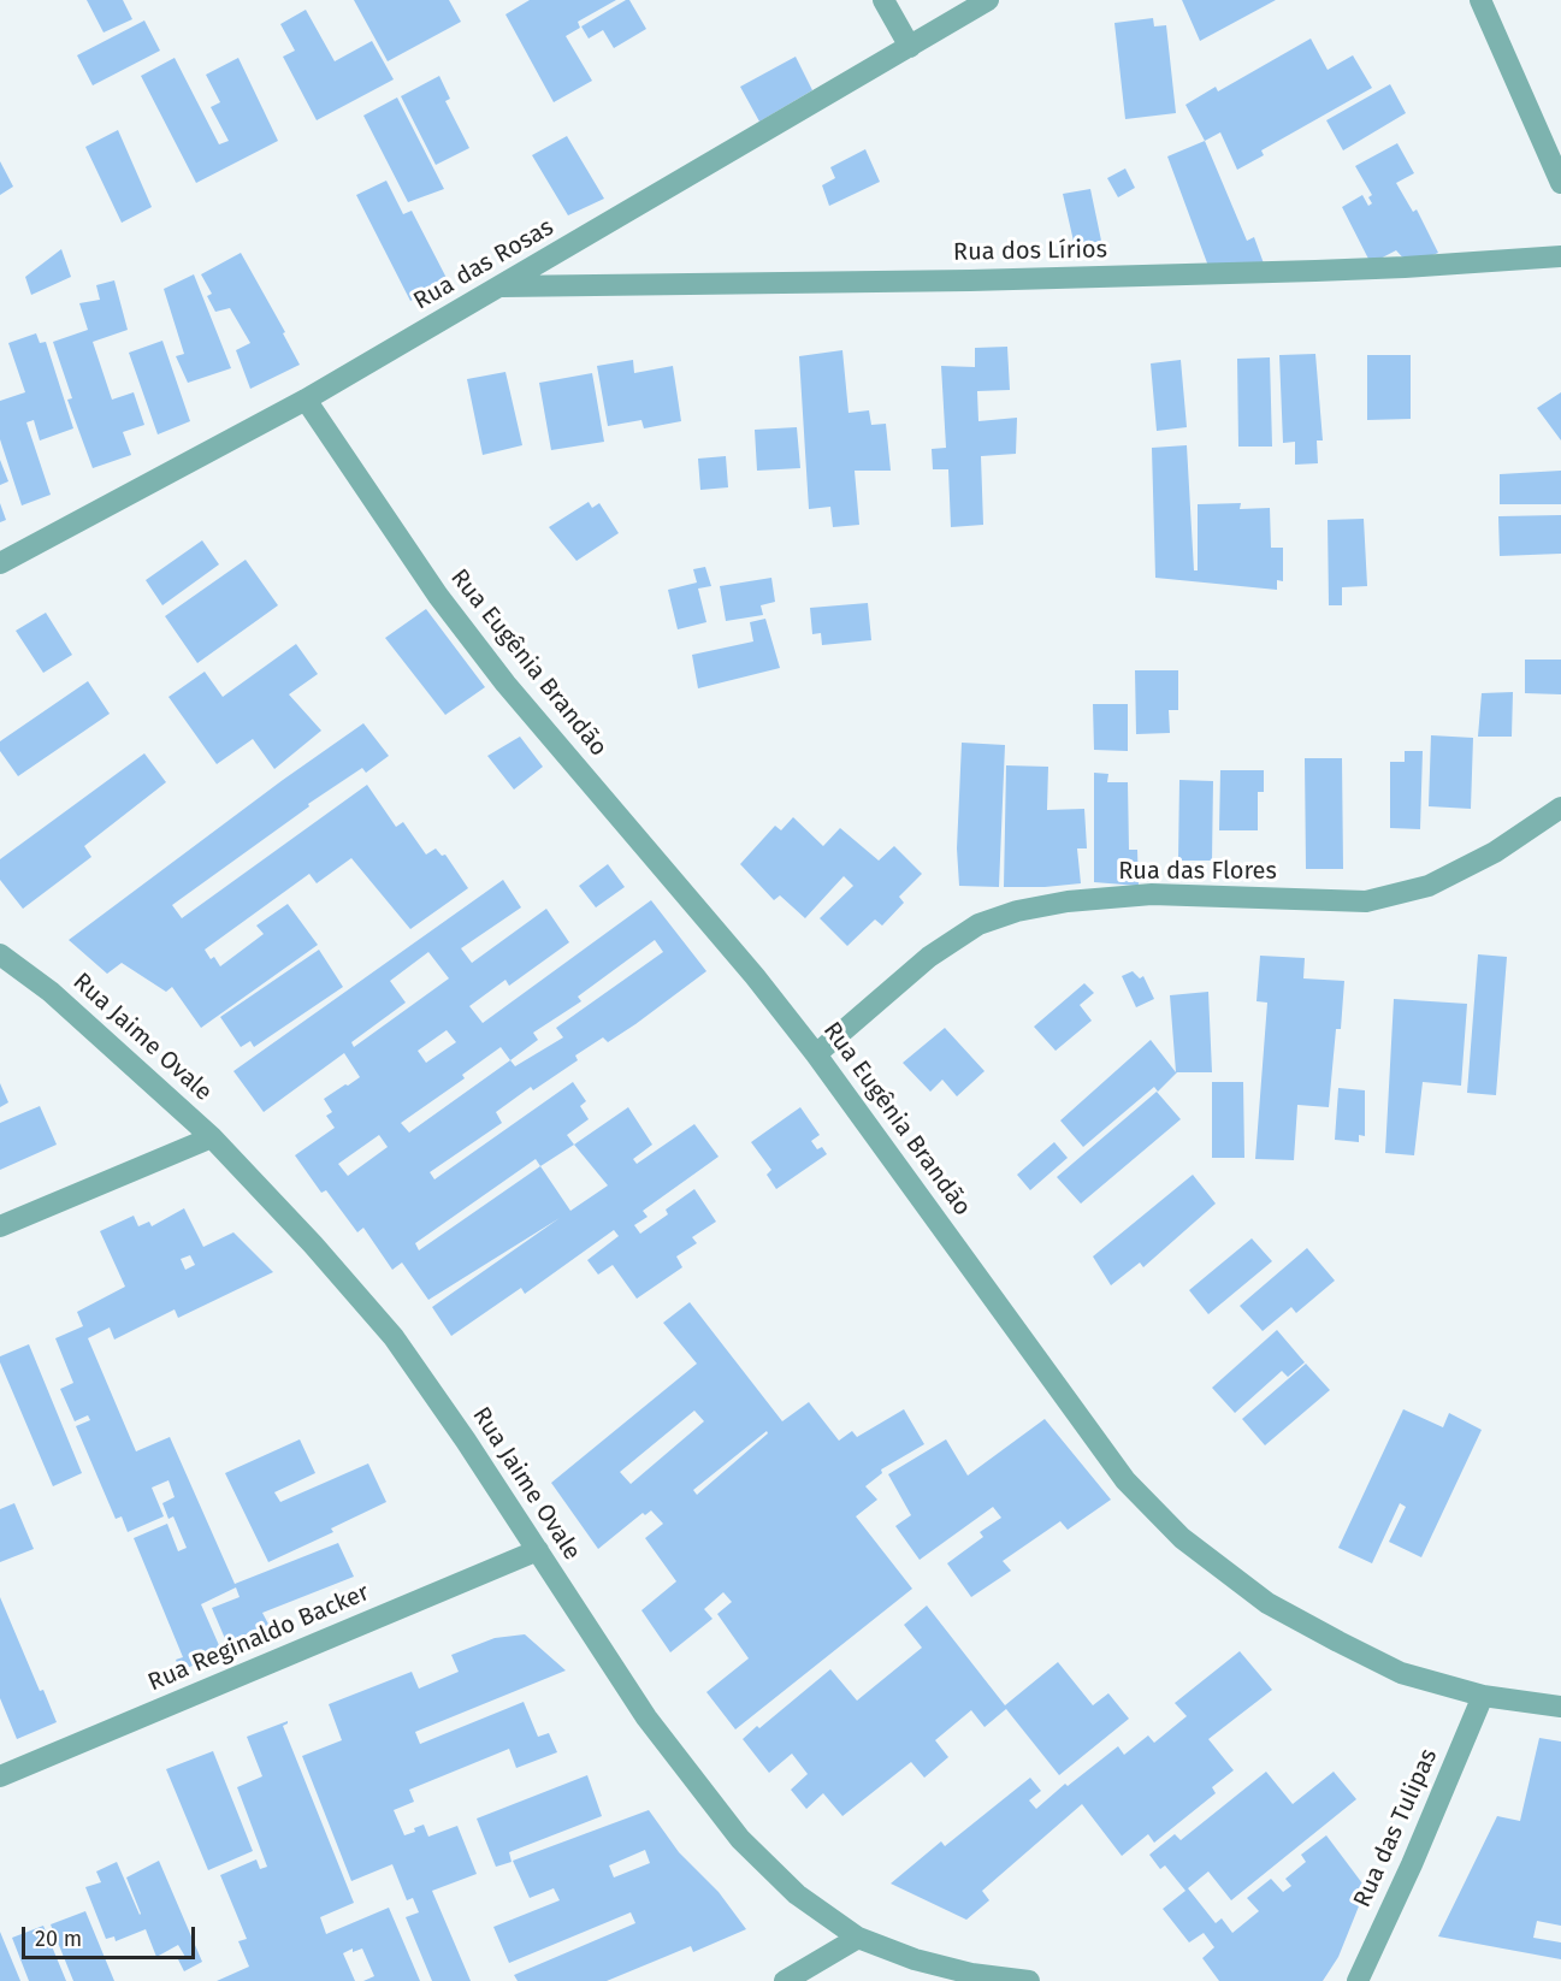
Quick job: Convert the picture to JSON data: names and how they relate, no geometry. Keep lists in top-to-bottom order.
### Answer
{
  "streets": {
    "street": [
      "Rua dos Lírios",
      "Rua das Rosas",
      "Rua Eugênia Brandão",
      "Rua das Flores",
      "Rua Jaime Ovale",
      "Rua Reginaldo Backer",
      "Rua das Tulipas"
    ]
  },
  "crossings": [
    ["Rua dos Lírios", "Rua das Rosas"],
    ["Rua das Rosas", "Rua Eugênia Brandão"],
    ["Rua Eugênia Brandão", "Rua das Flores"],
    ["Rua Eugênia Brandão", "Rua das Tulipas"],
    ["Rua Jaime Ovale", "Rua Reginaldo Backer"]
  ],
  "scale_bar": "20 m"
}
